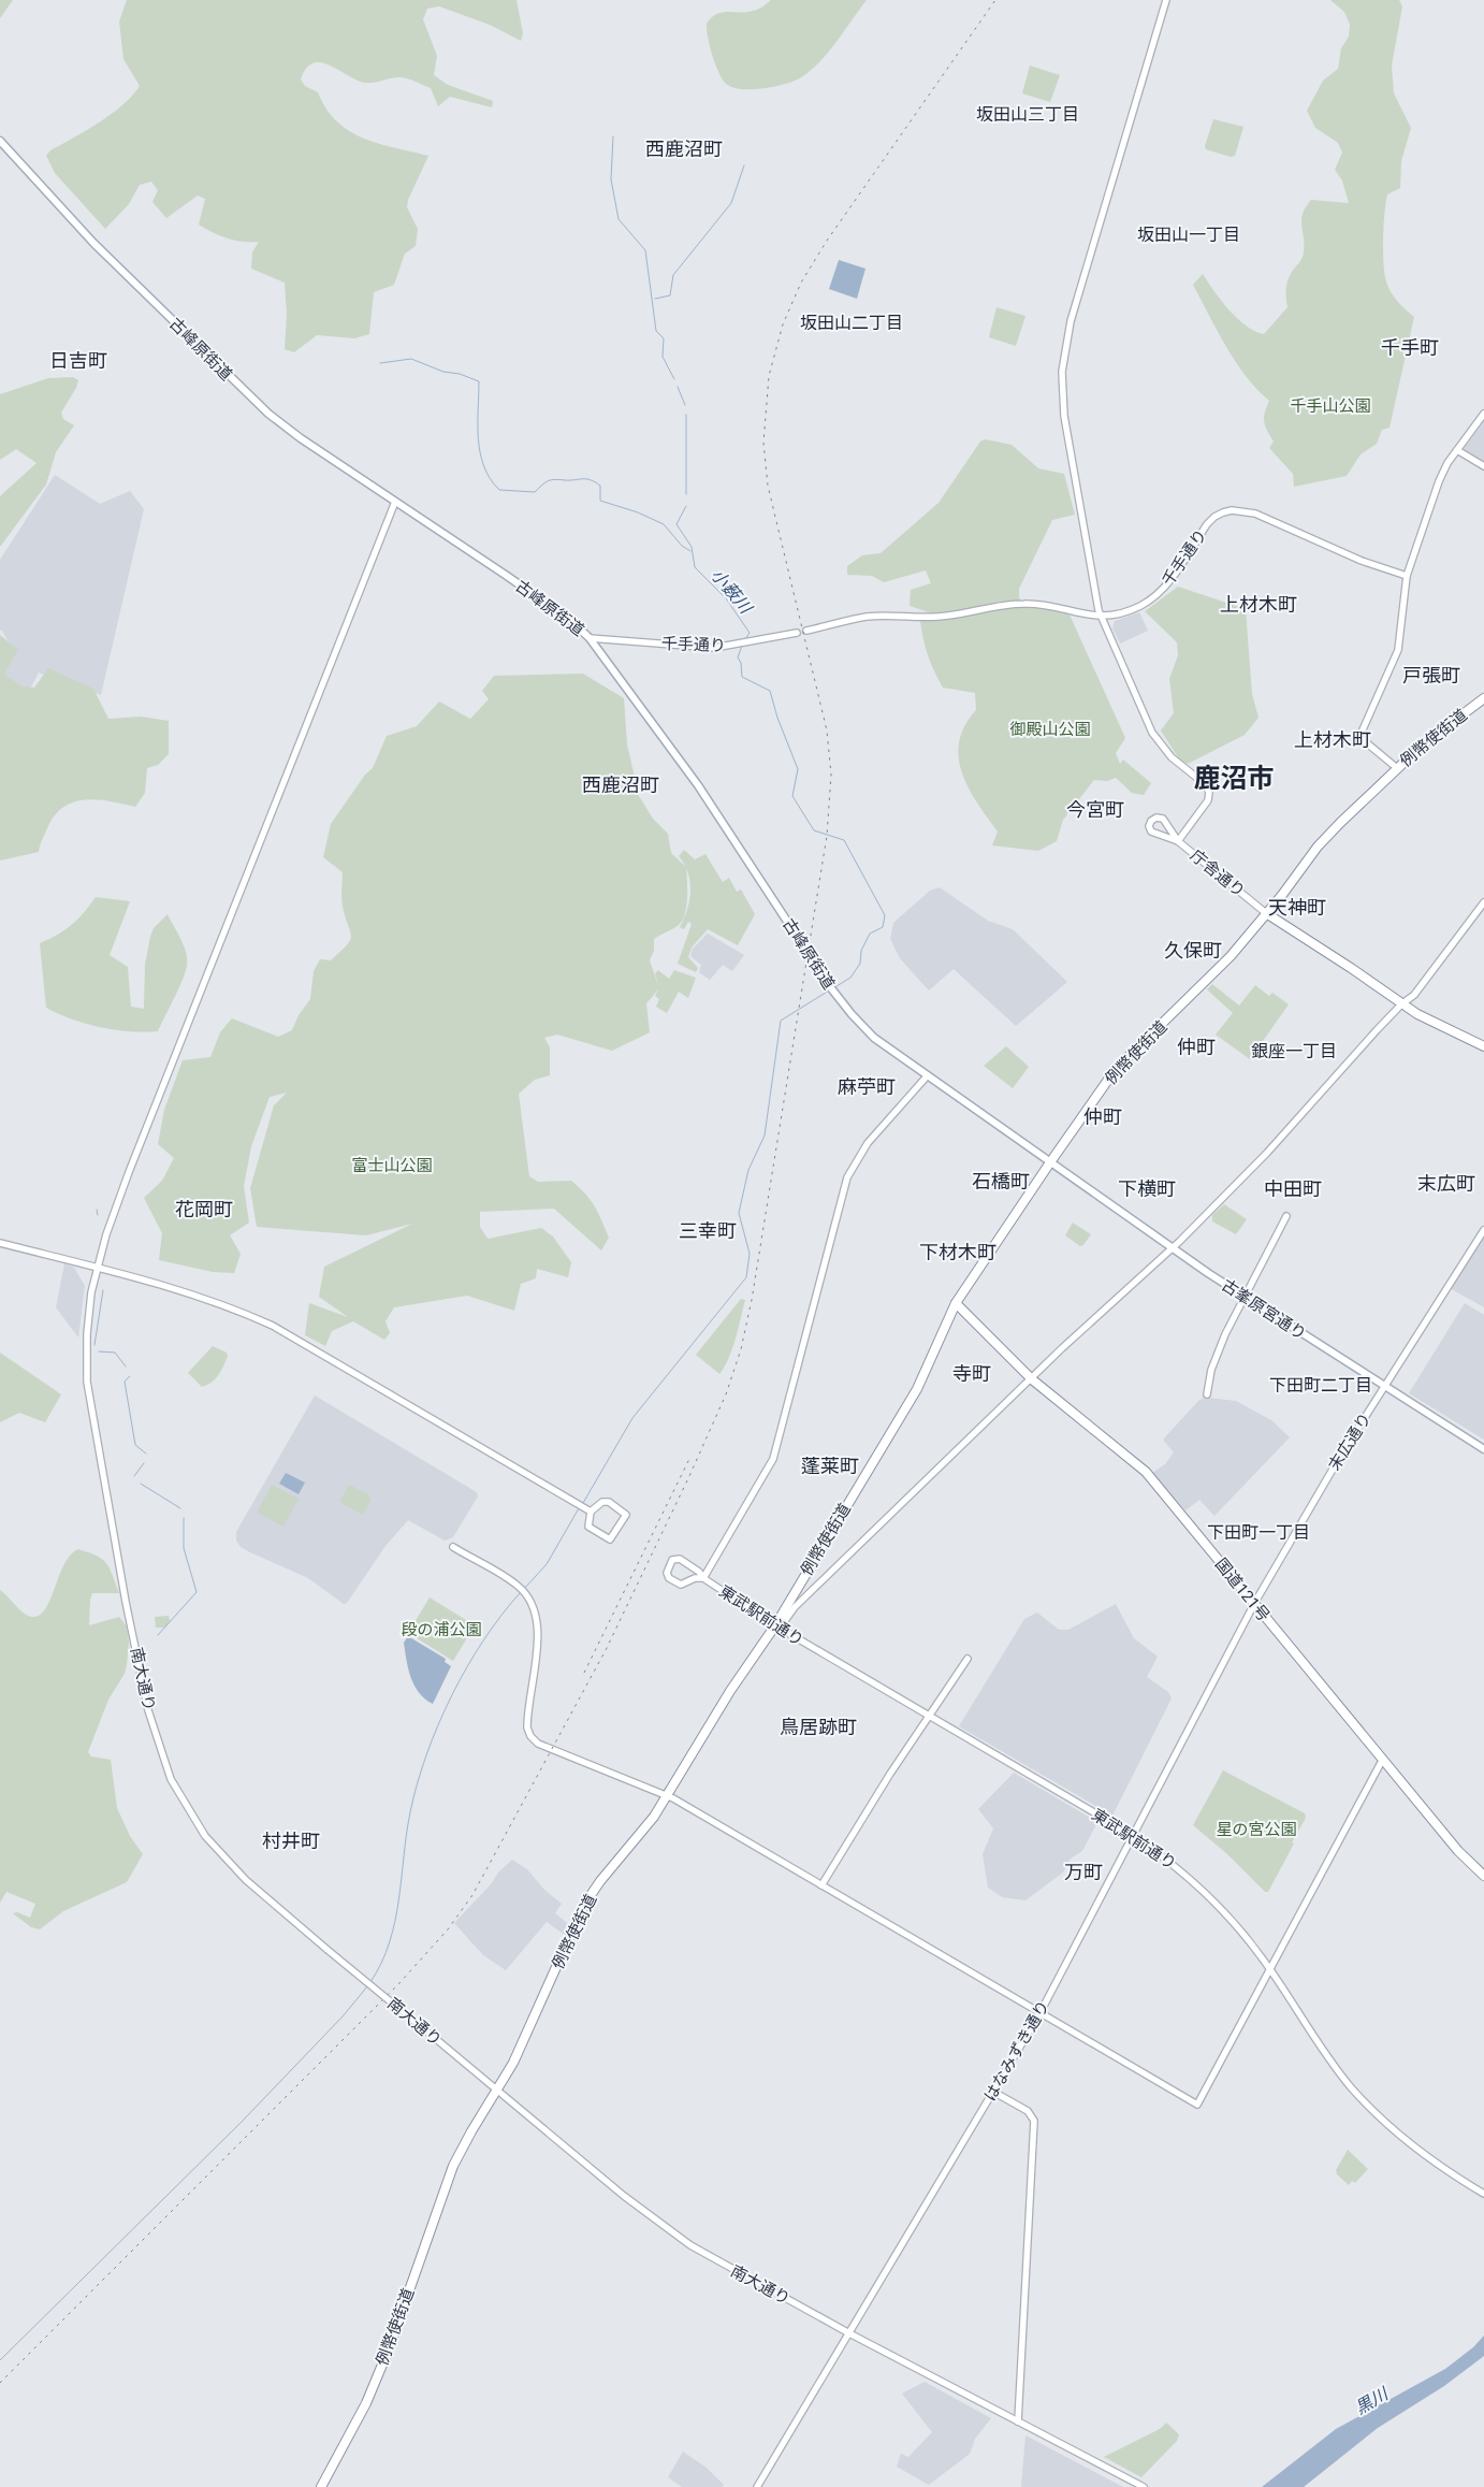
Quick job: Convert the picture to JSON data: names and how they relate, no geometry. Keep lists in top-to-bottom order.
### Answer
{
  "streets": {
    "highway": ["例幣使街道", "庁舎通り", "国道121号"],
    "main road": ["古峰原街道", "古峯原宮通り"],
    "street": [
      "千手通り",
      "末広通り",
      "東武駅前通り",
      "南大通り",
      "はなみずき通り"
    ]
  },
  "crossings": [
    ["古峰原街道", "千手通り"],
    ["古峰原街道", "例幣使街道"],
    ["古峰原街道", "古峯原宮通り"],
    ["古峰原街道", "南大通り"],
    ["千手通り", "庁舎通り"],
    ["例幣使街道", "庁舎通り"],
    ["例幣使街道", "古峯原宮通り"],
    ["例幣使街道", "国道121号"],
    ["例幣使街道", "東武駅前通り"],
    ["例幣使街道", "南大通り"],
    ["古峯原宮通り", "末広通り"],
    ["末広通り", "国道121号"],
    ["末広通り", "はなみずき通り"],
    ["国道121号", "はなみずき通り"],
    ["東武駅前通り", "はなみずき通り"],
    ["南大通り", "はなみずき通り"]
  ],
  "districts": [
    "坂田山三丁目",
    "西鹿沼町",
    "坂田山一丁目",
    "坂田山二丁目",
    "千手町",
    "日吉町",
    "上材木町",
    "戸張町",
    "上材木町",
    "鹿沼市",
    "西鹿沼町",
    "今宮町",
    "天神町",
    "久保町",
    "仲町",
    "銀座一丁目",
    "麻苧町",
    "仲町",
    "石橋町",
    "末広町",
    "下横町",
    "中田町",
    "花岡町",
    "三幸町",
    "下材木町",
    "寺町",
    "下田町二丁目",
    "蓬莱町",
    "下田町一丁目",
    "鳥居跡町",
    "村井町",
    "万町"
  ],
  "water": ["小薮川", "黒川"],
  "parks": [
    "千手山公園",
    "御殿山公園",
    "富士山公園",
    "段の浦公園",
    "星の宮公園"
  ]
}
